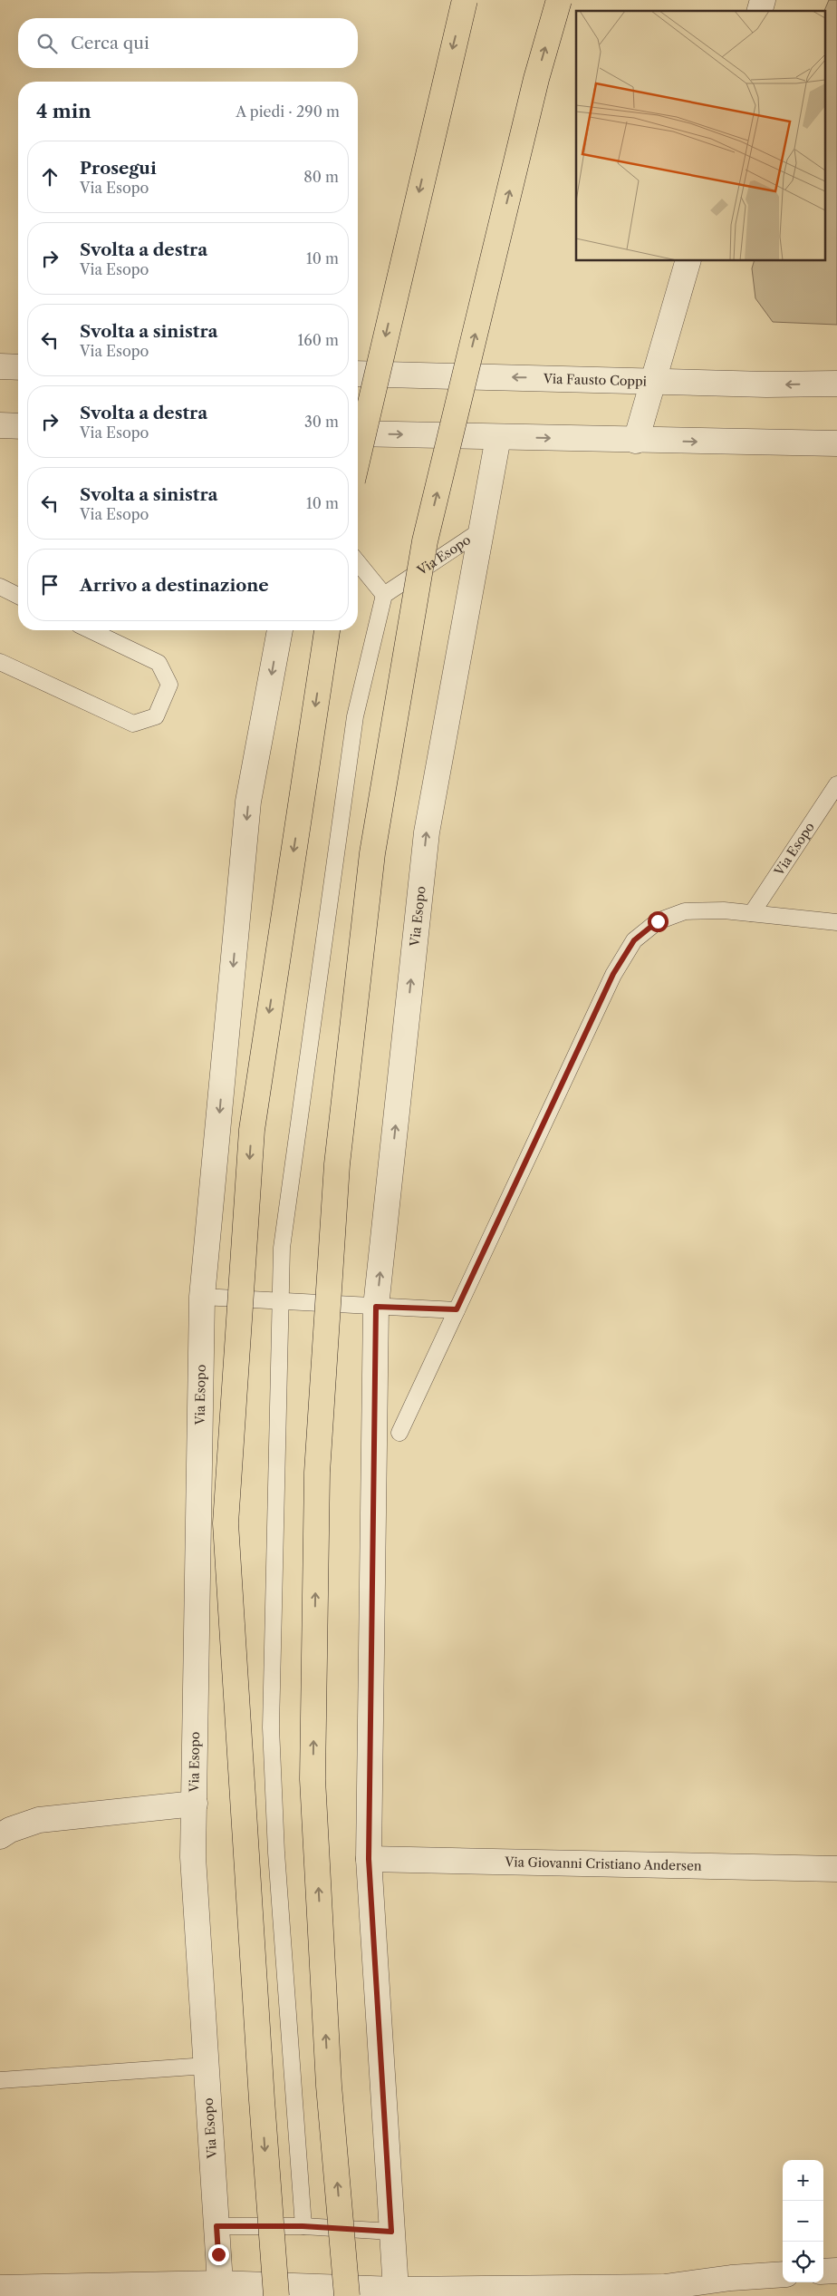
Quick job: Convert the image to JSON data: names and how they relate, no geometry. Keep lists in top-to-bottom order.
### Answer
{
  "streets": {
    "street": ["Via Fausto Coppi", "Via Esopo", "Via Giovanni Cristiano Andersen"]
  },
  "crossings": [
    ["Via Esopo", "Via Giovanni Cristiano Andersen"]
  ],
  "page": {
    "search": "Cerca qui",
    "heading": ["4 min", "A piedi · 290 m"],
    "list": [
      ["Prosegui", "Via Esopo", "80 m"],
      ["Svolta a destra", "Via Esopo", "10 m"],
      ["Svolta a sinistra", "Via Esopo", "160 m"],
      ["Svolta a destra", "Via Esopo", "30 m"],
      ["Svolta a sinistra", "Via Esopo", "10 m"],
      "Arrivo a destinazione"
    ],
    "map_buttons": ["+", "−"]
  }
}
